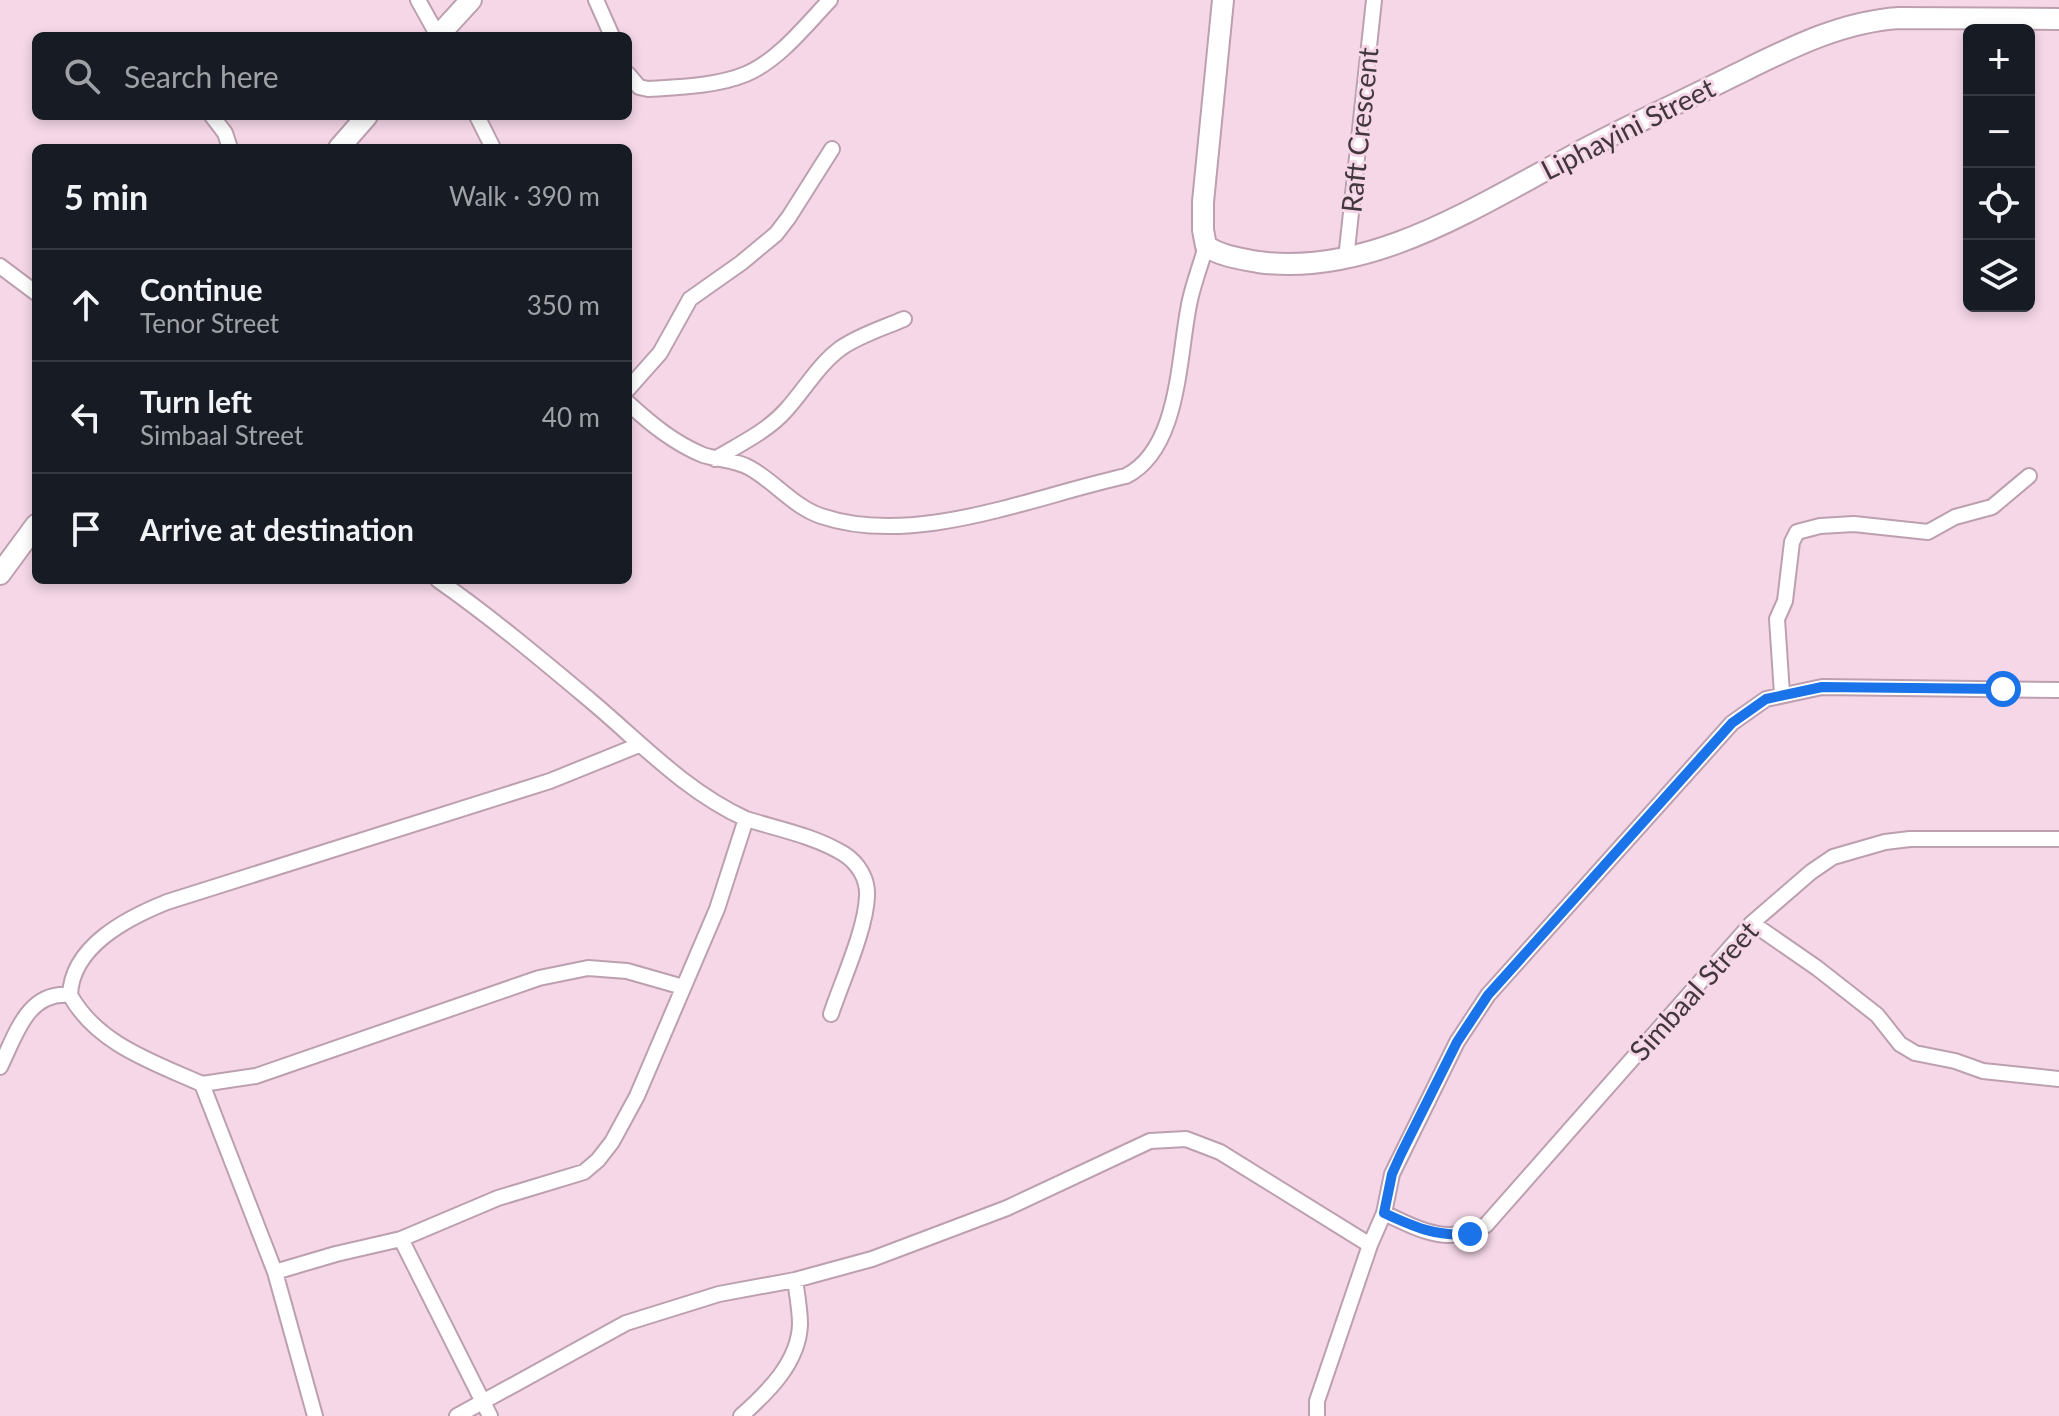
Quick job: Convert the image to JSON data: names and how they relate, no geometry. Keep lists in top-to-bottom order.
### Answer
{
  "streets": {
    "street": ["Liphayini Street", "Raft Crescent", "Simbaal Street"]
  },
  "crossings": [
    ["Liphayini Street", "Raft Crescent"]
  ],
  "page": {
    "map_buttons": ["+", "−"],
    "search": "Search here",
    "heading": ["5 min", "Walk · 390 m"],
    "list": [
      ["Continue", "Tenor Street", "350 m"],
      ["Turn left", "Simbaal Street", "40 m"],
      "Arrive at destination"
    ]
  }
}
